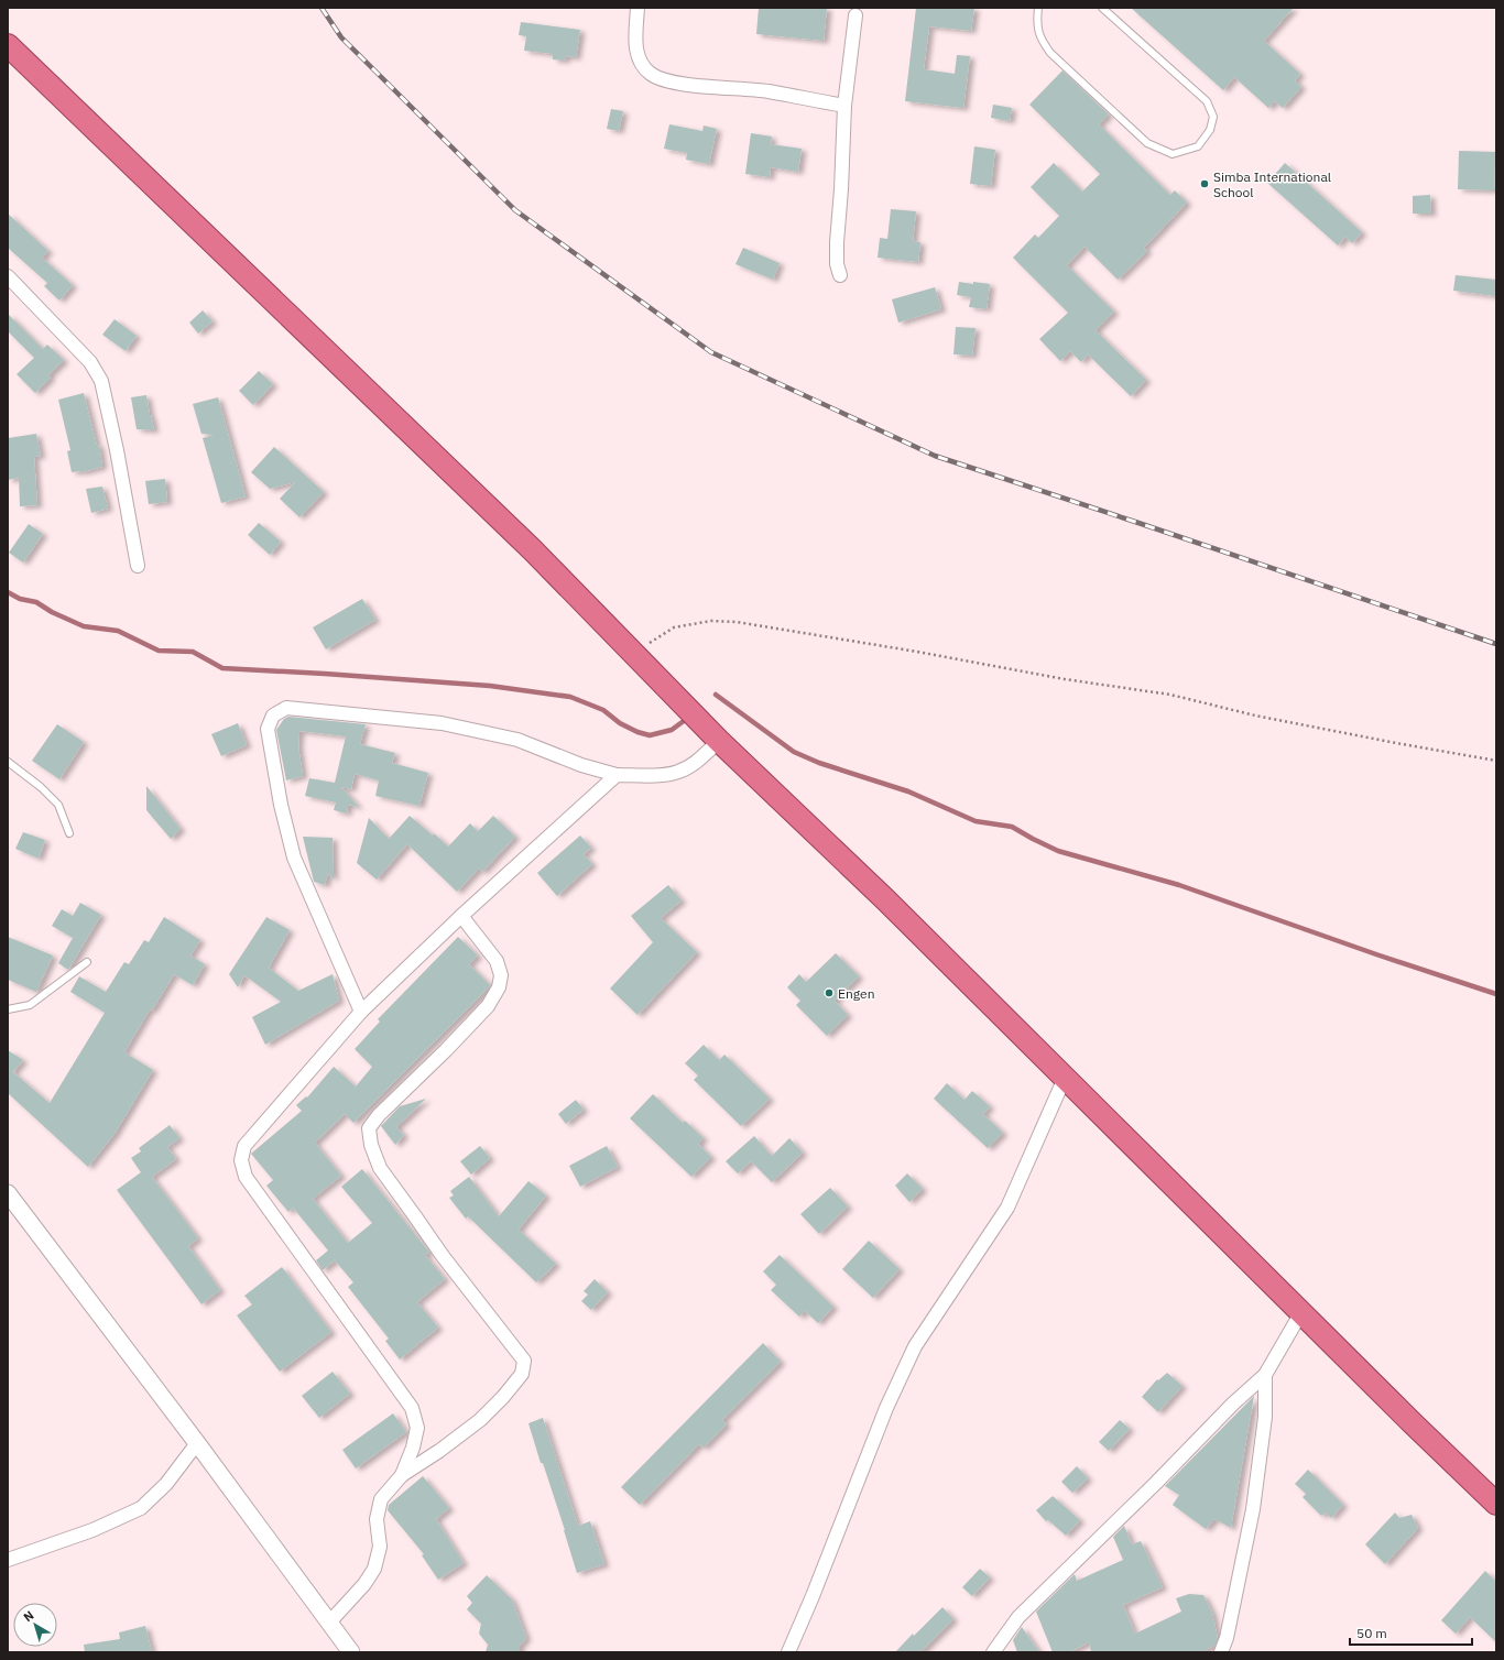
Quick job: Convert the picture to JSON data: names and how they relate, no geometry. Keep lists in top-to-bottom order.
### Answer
{
  "places": ["Simba International School", "Engen"],
  "scale_bar": "50 m",
  "north": "top left"
}
